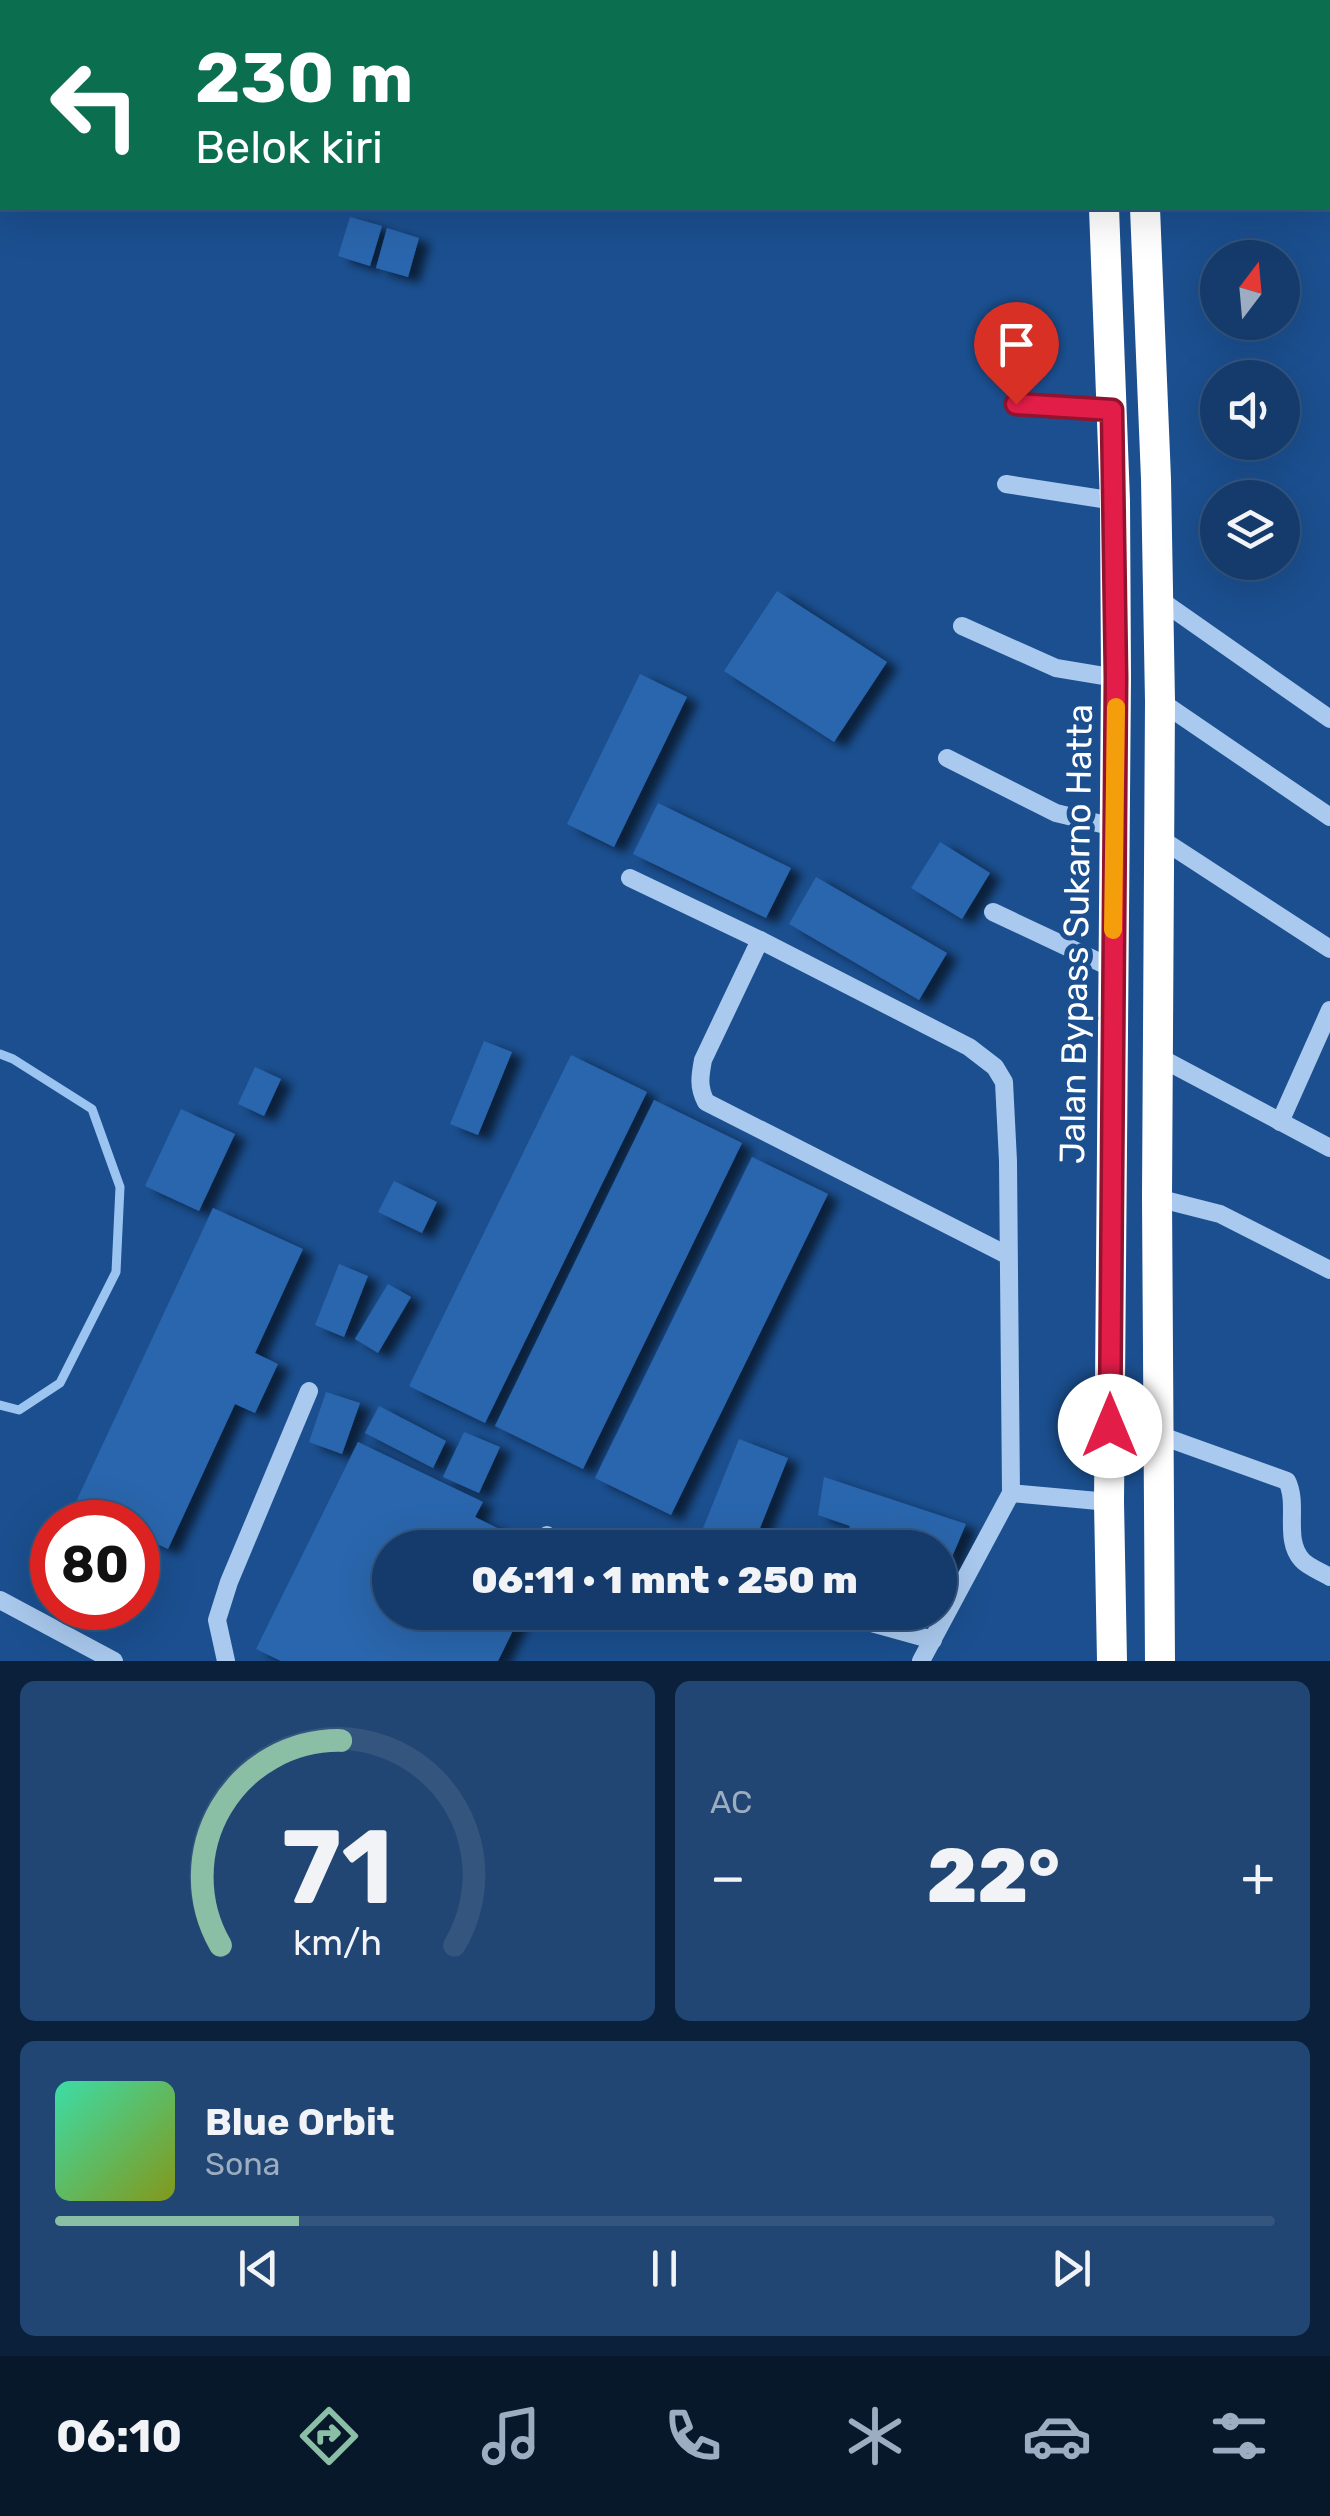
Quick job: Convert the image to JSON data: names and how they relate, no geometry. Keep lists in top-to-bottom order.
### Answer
{
  "streets": {
    "highway": ["Jalan Bypass Sukarno Hatta"]
  },
  "north": "top",
  "page": {
    "turn": ["230 m", "Belok kiri"],
    "limit": "80",
    "trip": "06:11 · 1 mnt · 250 m",
    "tile": "AC",
    "heat": ["−", "22°", "+"],
    "song": ["Blue Orbit", "Sona"],
    "tabs": "06:10",
    "gauge": ["71", "km/h"]
  }
}
